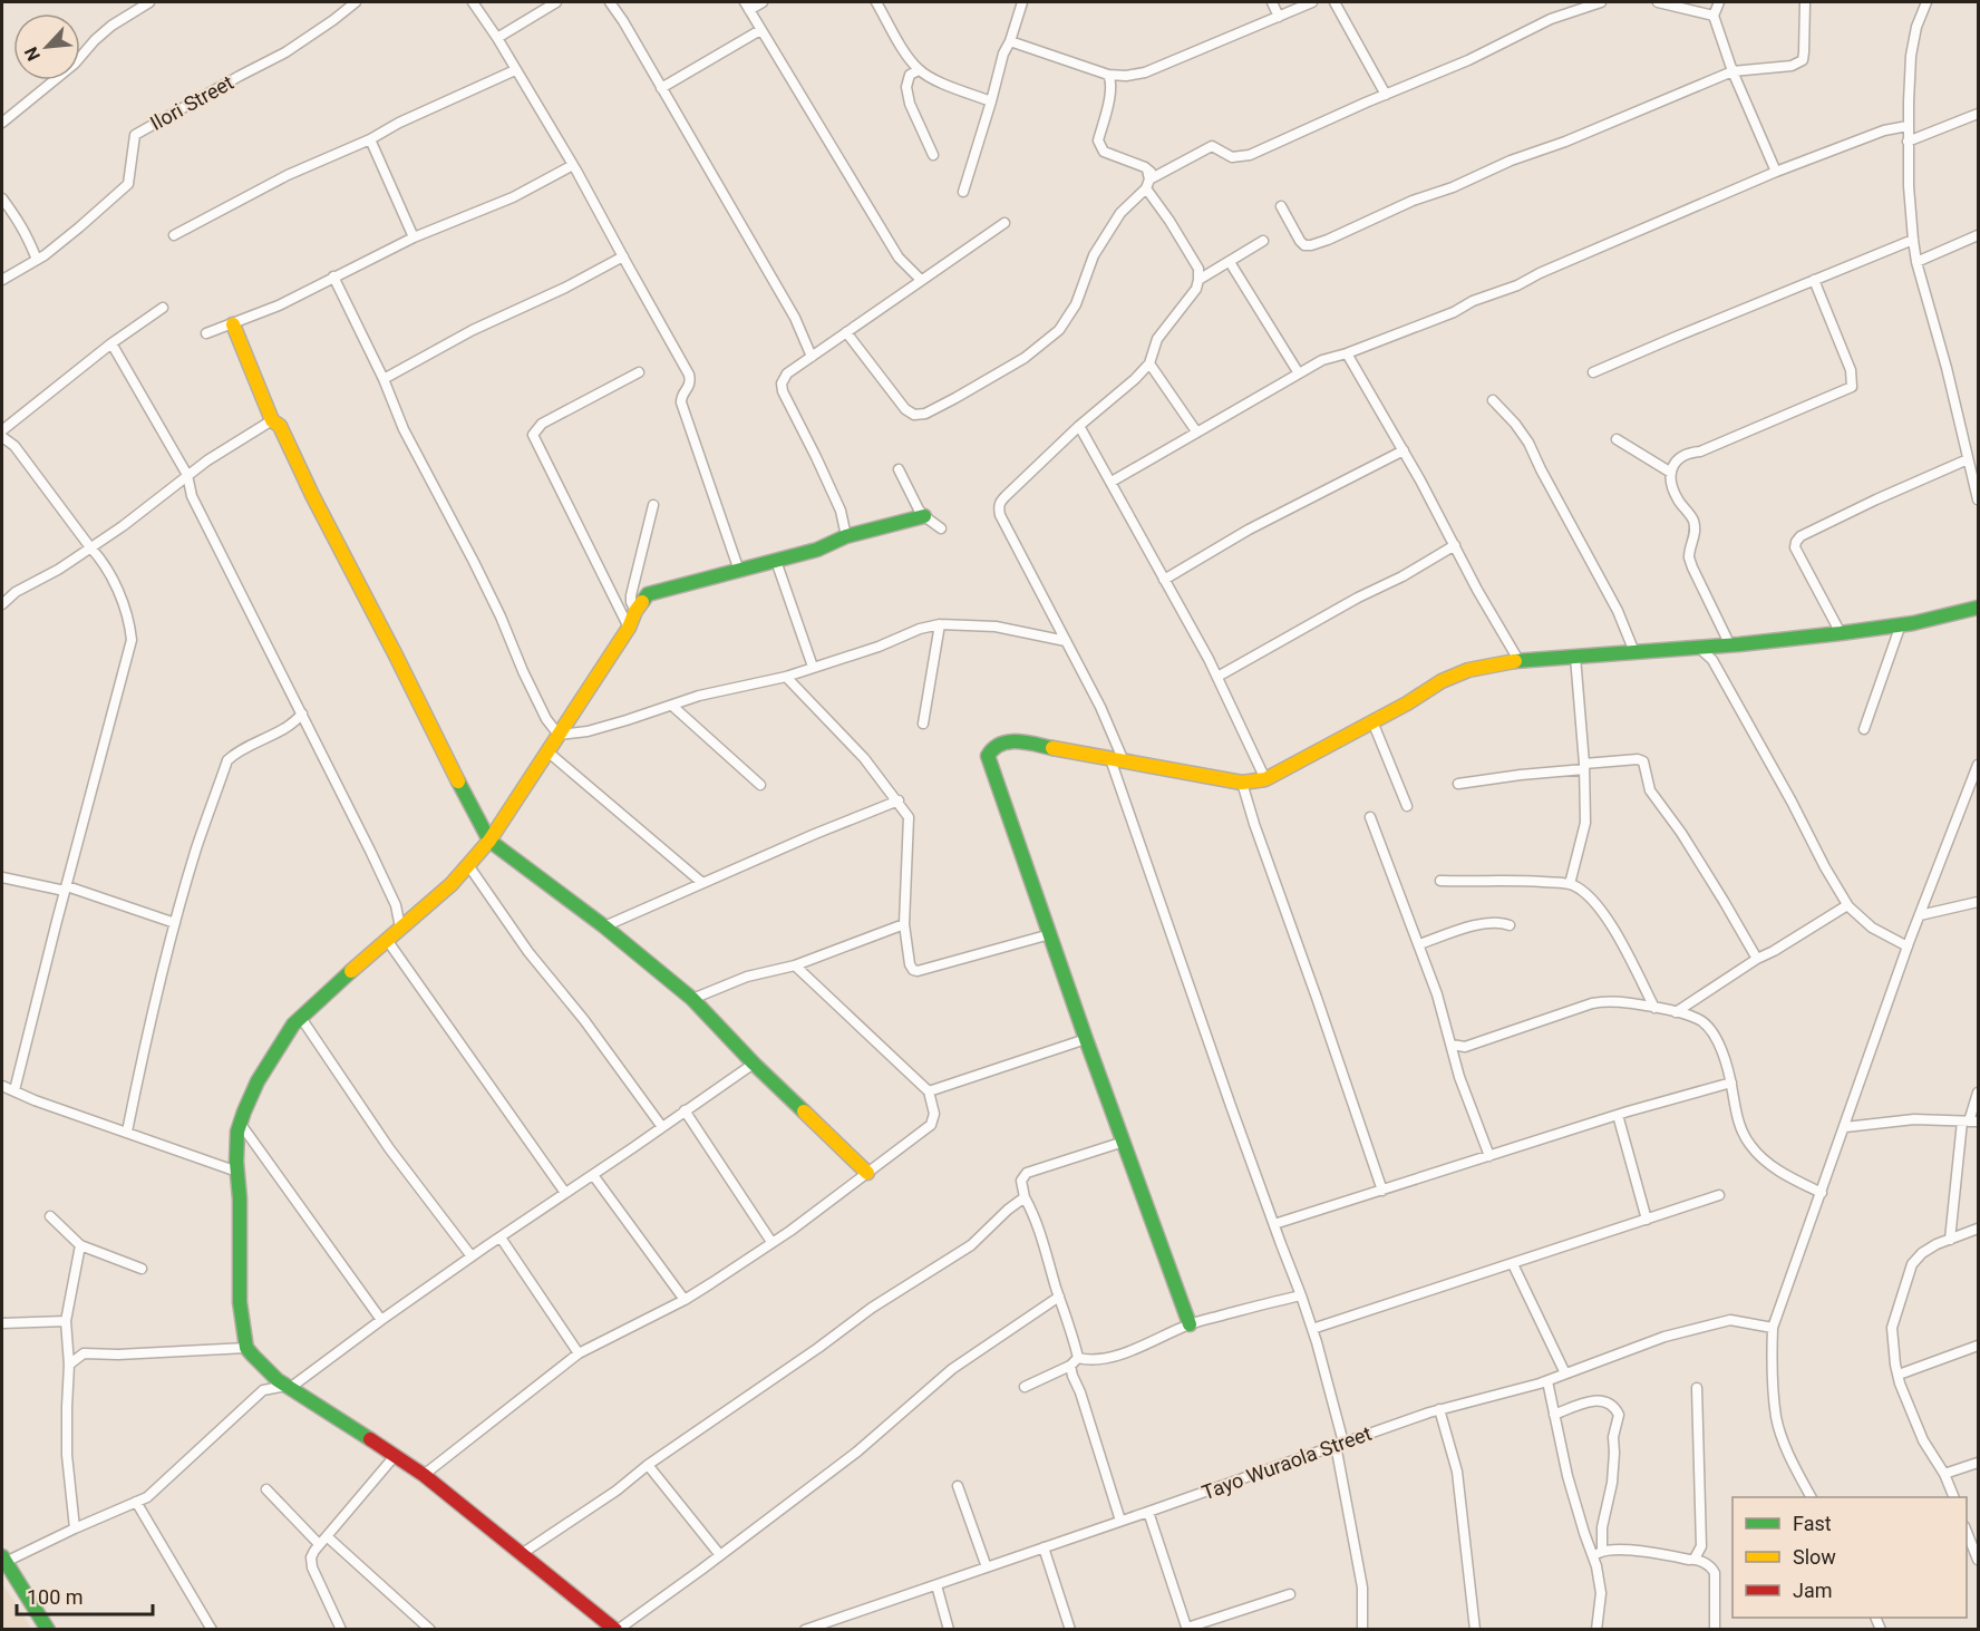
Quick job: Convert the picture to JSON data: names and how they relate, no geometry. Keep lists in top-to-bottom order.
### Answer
{
  "streets": {
    "street": ["Ilori Street", "Tayo Wuraola Street"]
  },
  "legend": ["Fast", "Slow", "Jam"],
  "scale_bar": "100 m",
  "north": "bottom left"
}
